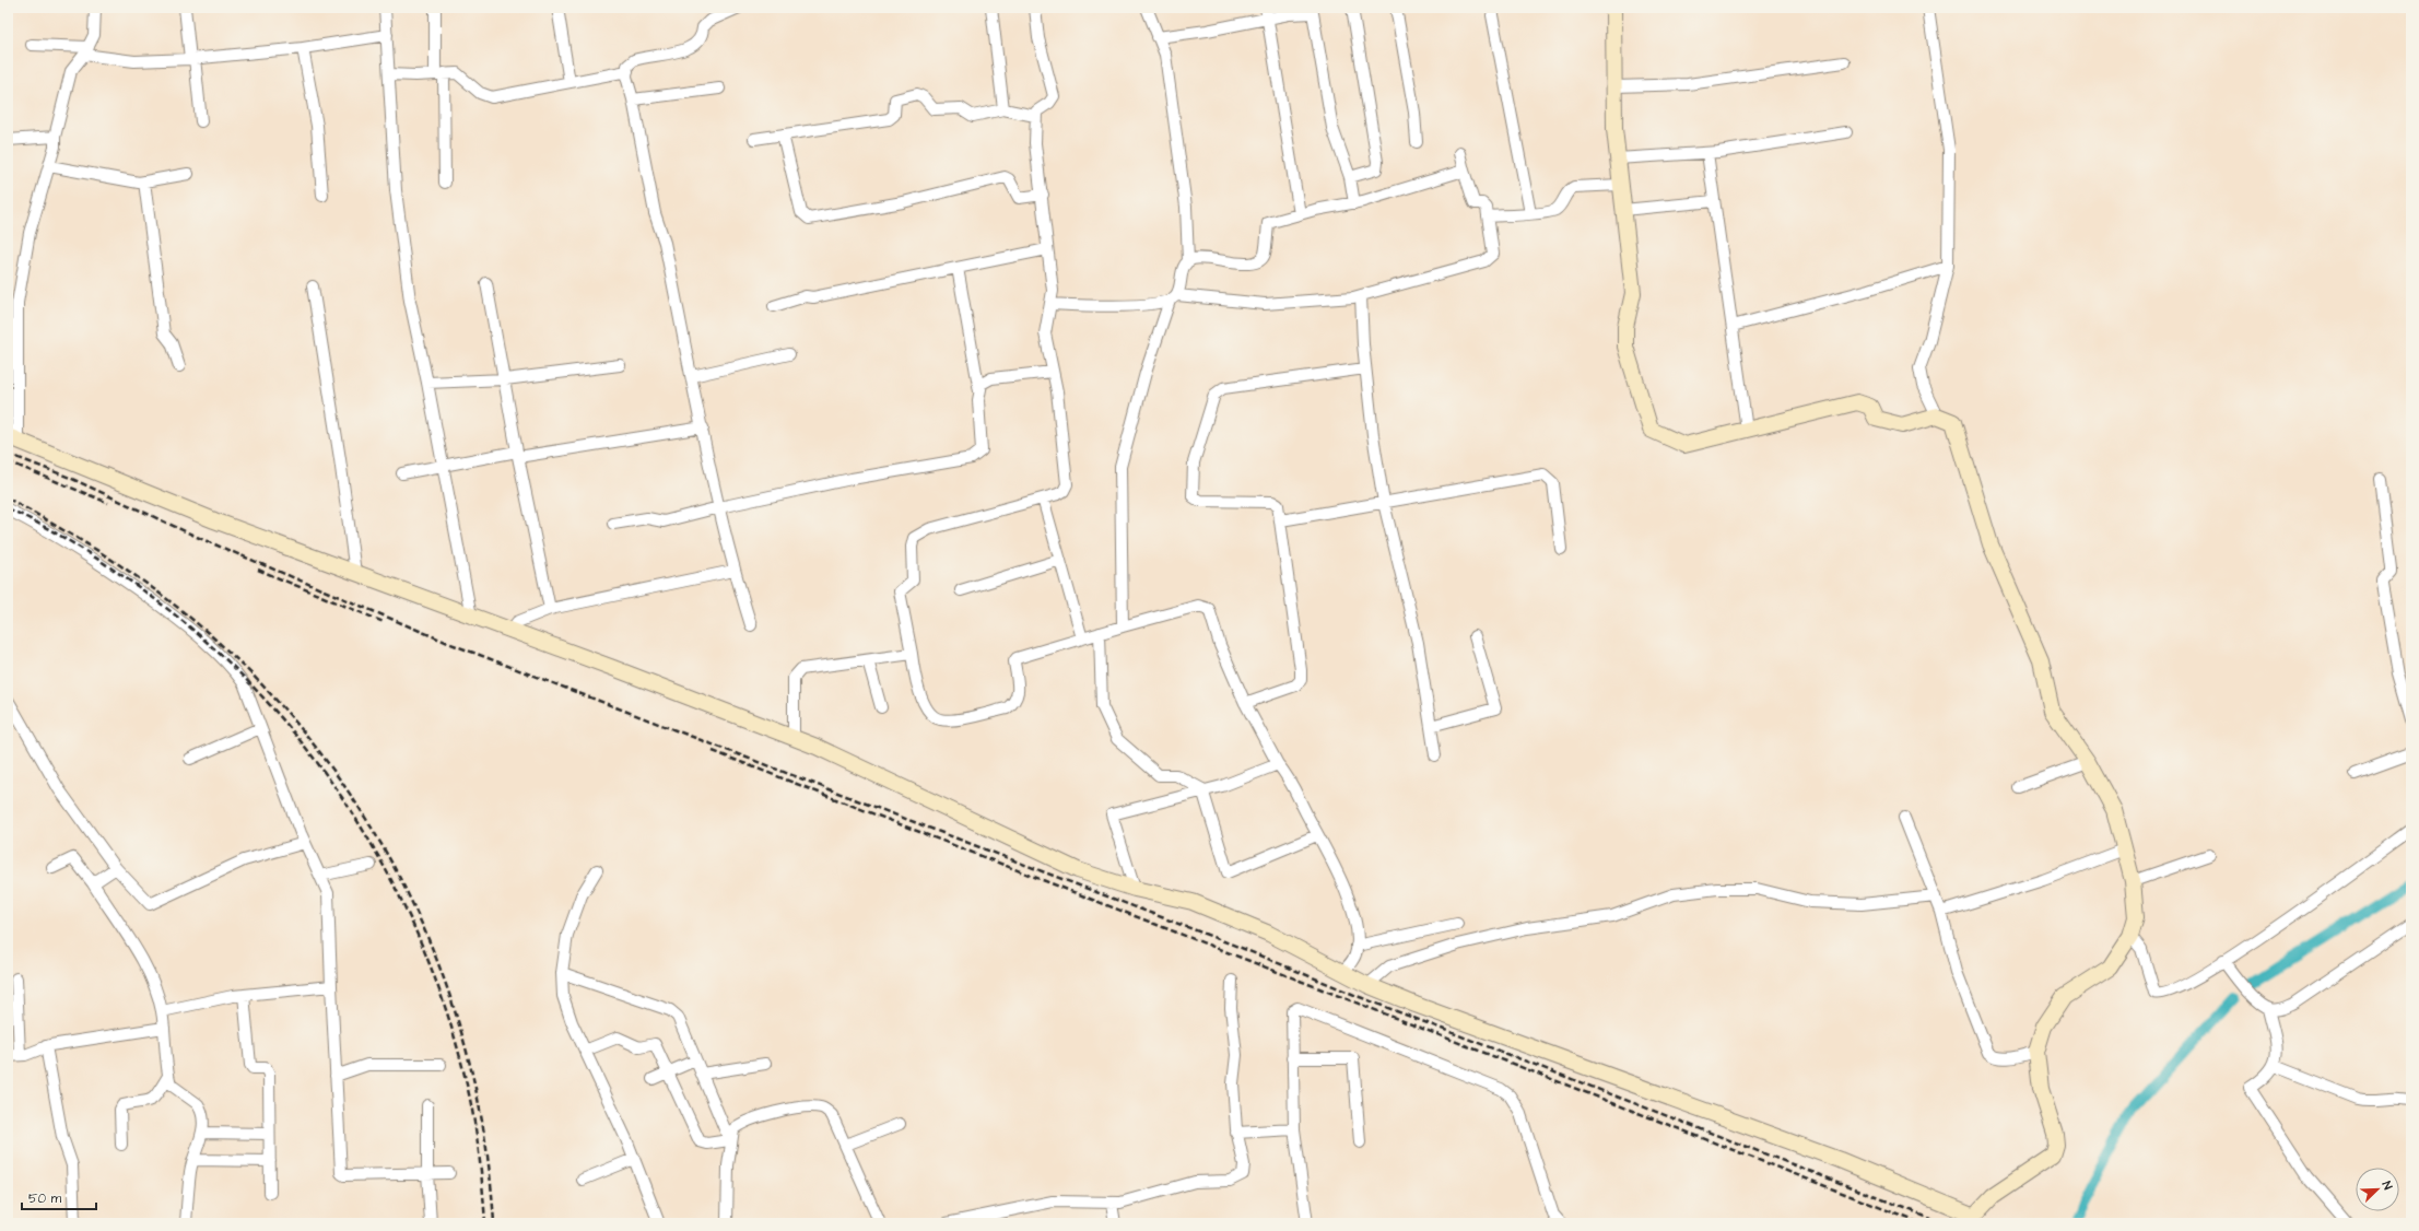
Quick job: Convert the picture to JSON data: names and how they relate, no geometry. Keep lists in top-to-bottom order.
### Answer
{
  "scale_bar": "50 m",
  "north": "top right"
}
